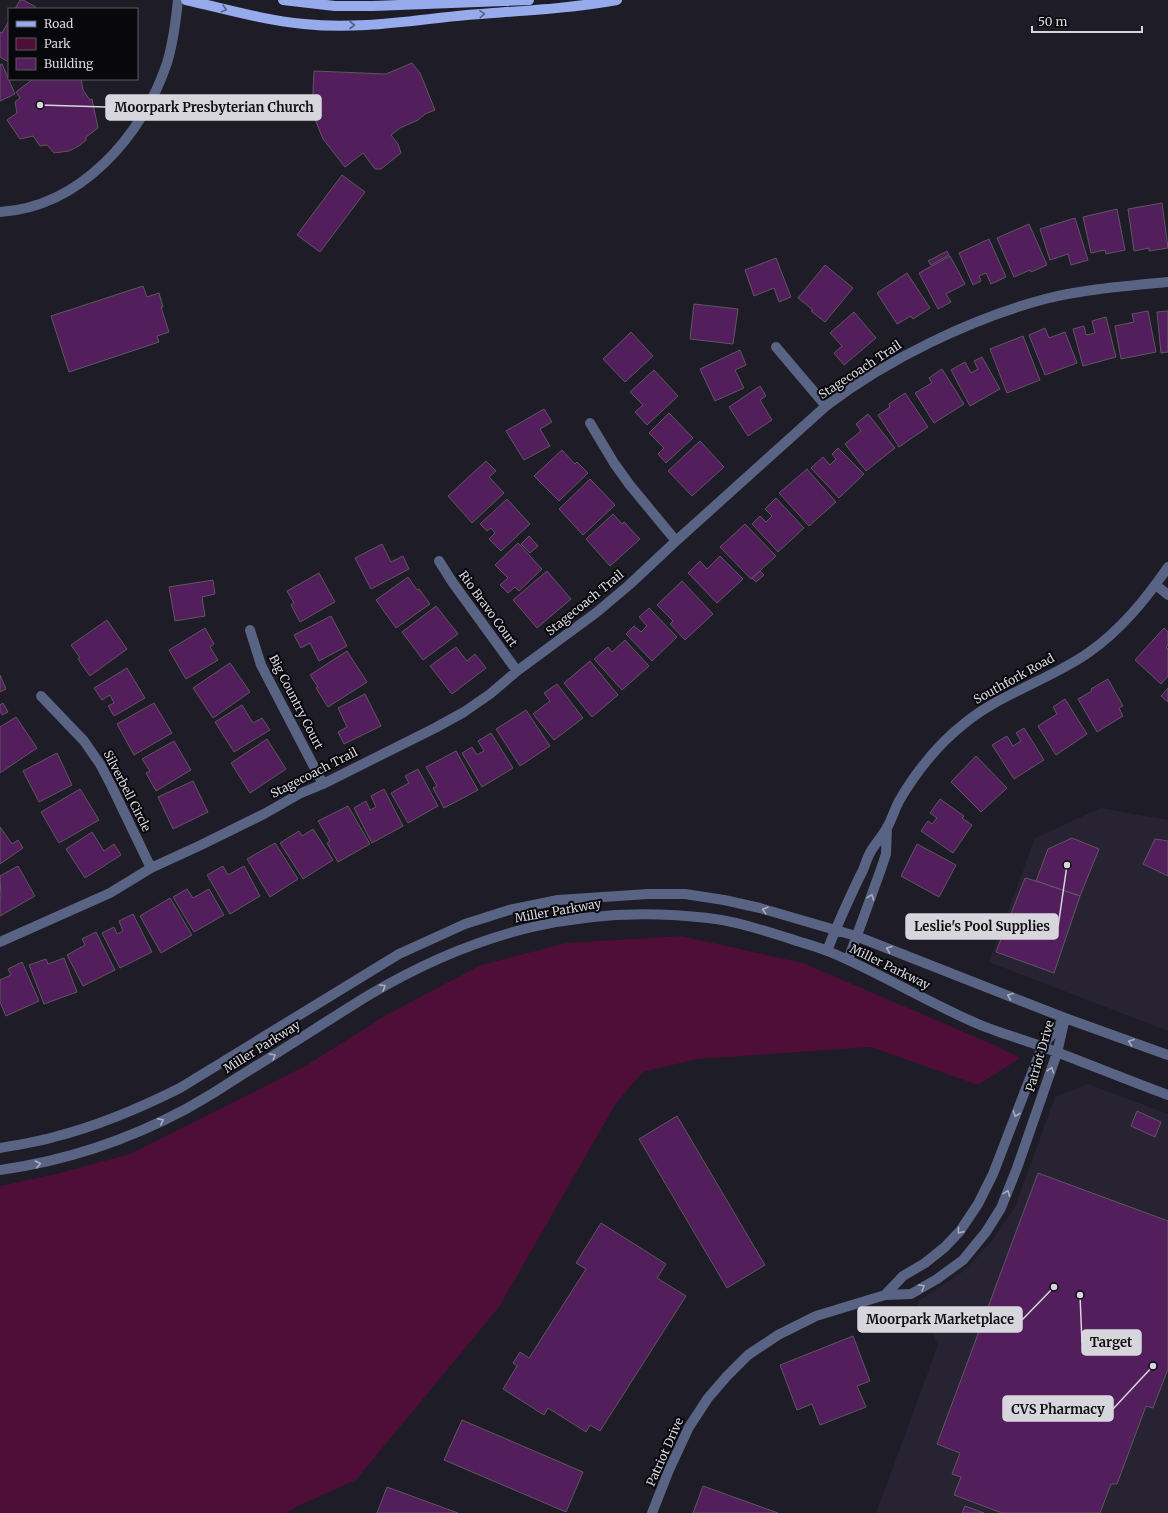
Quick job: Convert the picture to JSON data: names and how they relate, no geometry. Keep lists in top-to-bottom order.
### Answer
{
  "streets": {
    "street": [
      "Stagecoach Trail",
      "Rio Bravo Court",
      "Southfork Road",
      "Big Country Court",
      "Silverbell Circle",
      "Miller Parkway",
      "Patriot Drive"
    ]
  },
  "crossings": [
    ["Stagecoach Trail", "Rio Bravo Court"],
    ["Stagecoach Trail", "Big Country Court"],
    ["Stagecoach Trail", "Silverbell Circle"],
    ["Southfork Road", "Miller Parkway"],
    ["Miller Parkway", "Patriot Drive"]
  ],
  "places": [
    "Moorpark Presbyterian Church",
    "Leslie's Pool Supplies",
    "Moorpark Marketplace",
    "Target",
    "CVS Pharmacy"
  ],
  "legend": ["Road", "Park", "Building"],
  "scale_bar": "50 m"
}
